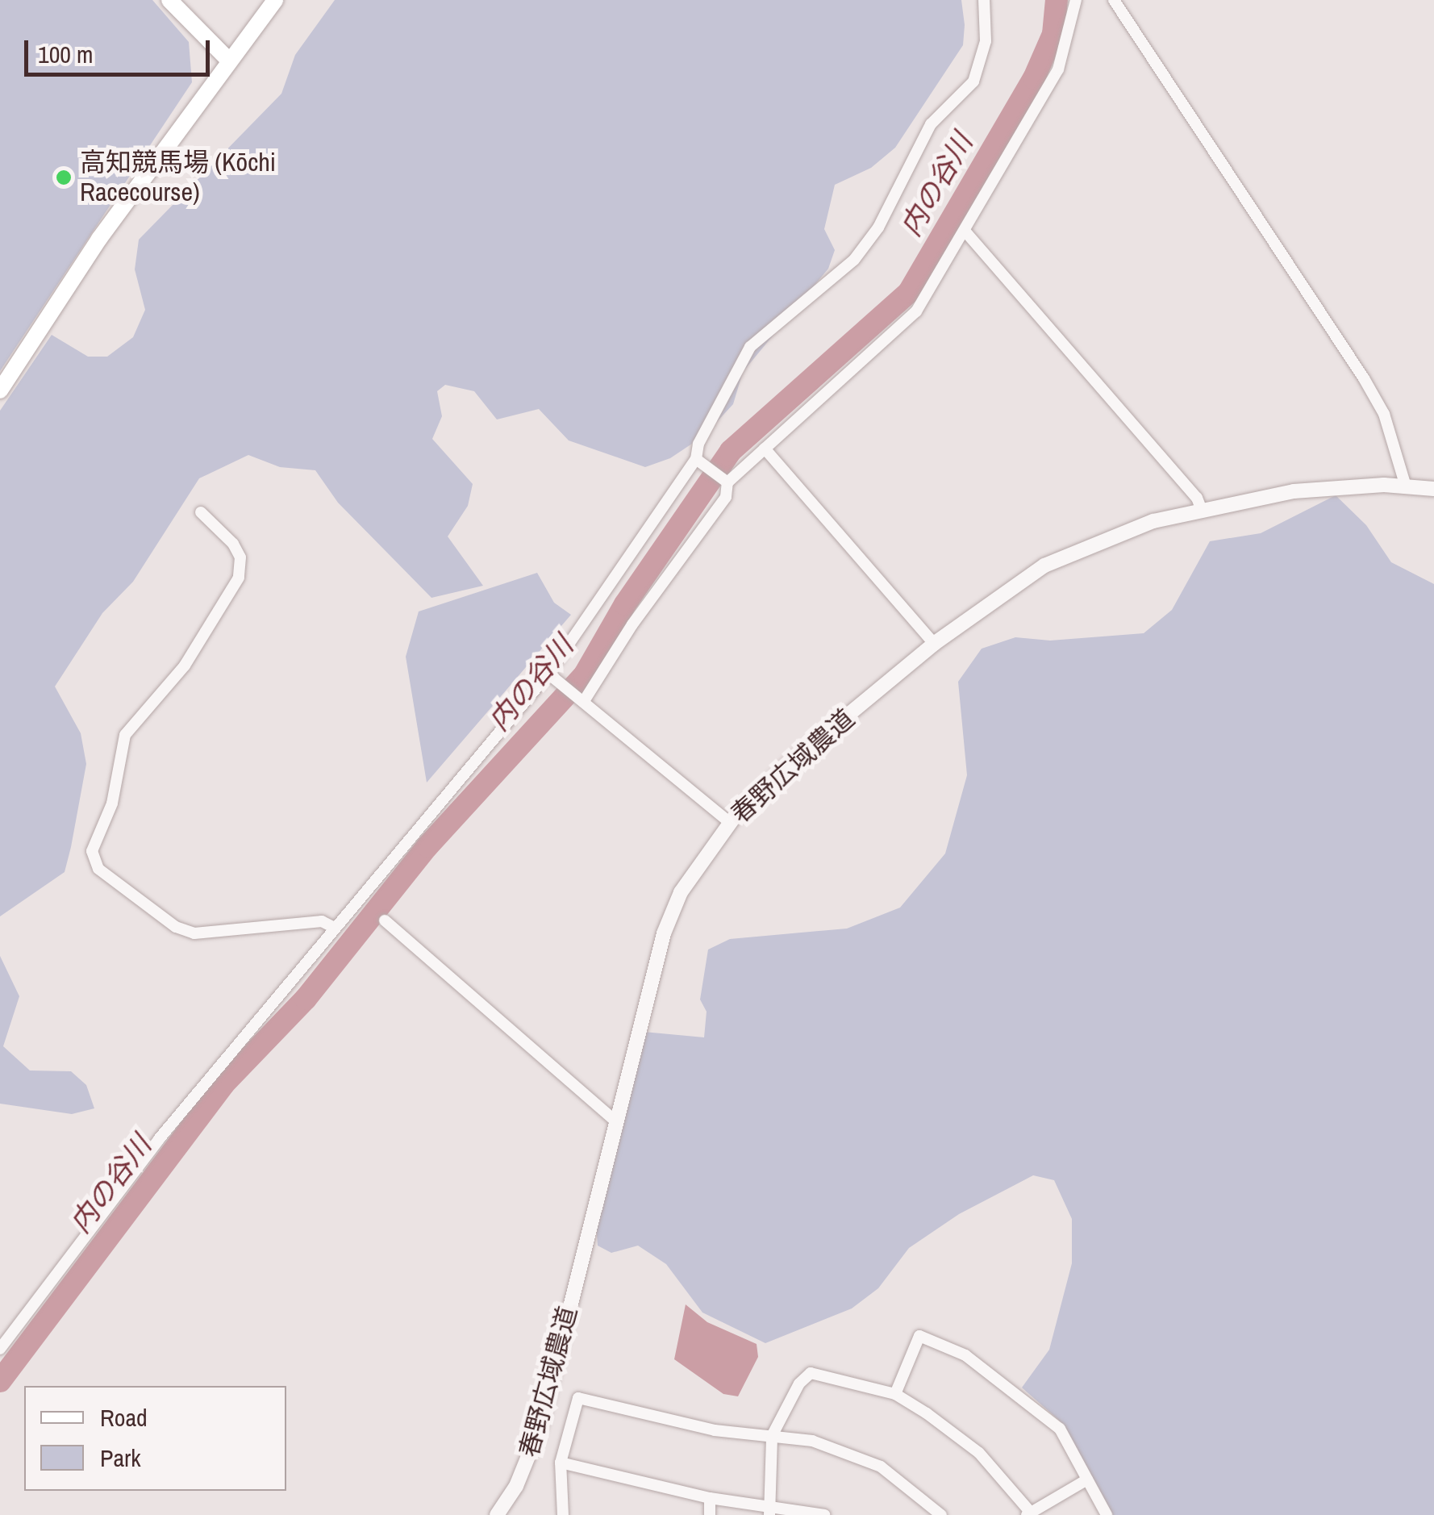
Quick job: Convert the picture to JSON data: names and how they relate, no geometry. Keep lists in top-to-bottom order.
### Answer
{
  "streets": {
    "street": ["春野広域農道"]
  },
  "water": ["内の谷川"],
  "places": ["高知競馬場 (Kōchi Racecourse)"],
  "legend": ["Road", "Park"],
  "scale_bar": "100 m"
}
